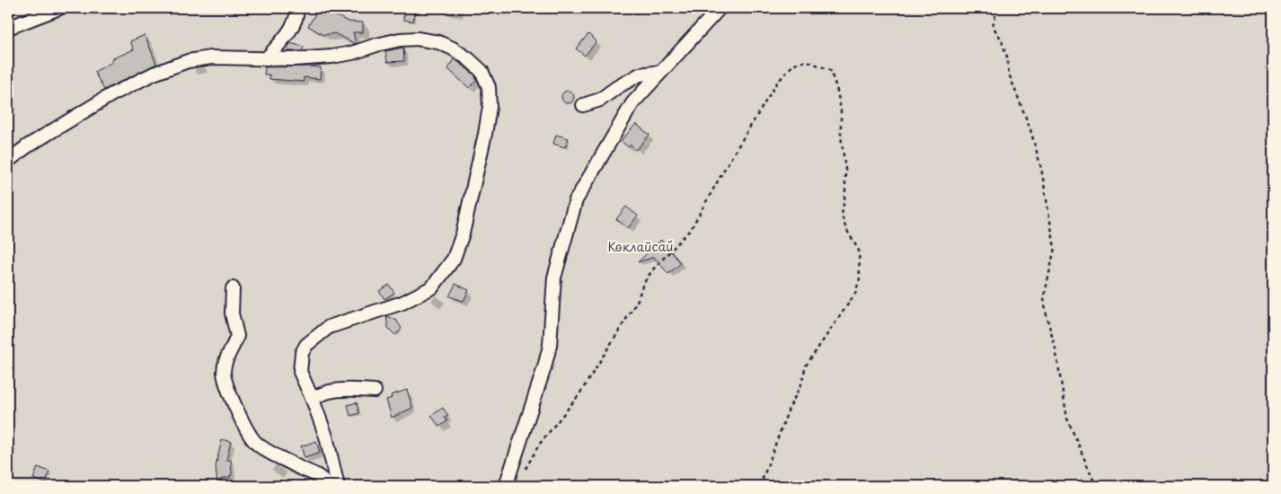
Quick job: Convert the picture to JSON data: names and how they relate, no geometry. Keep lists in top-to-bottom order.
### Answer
{
  "parks": ["Көклайсай"]
}
